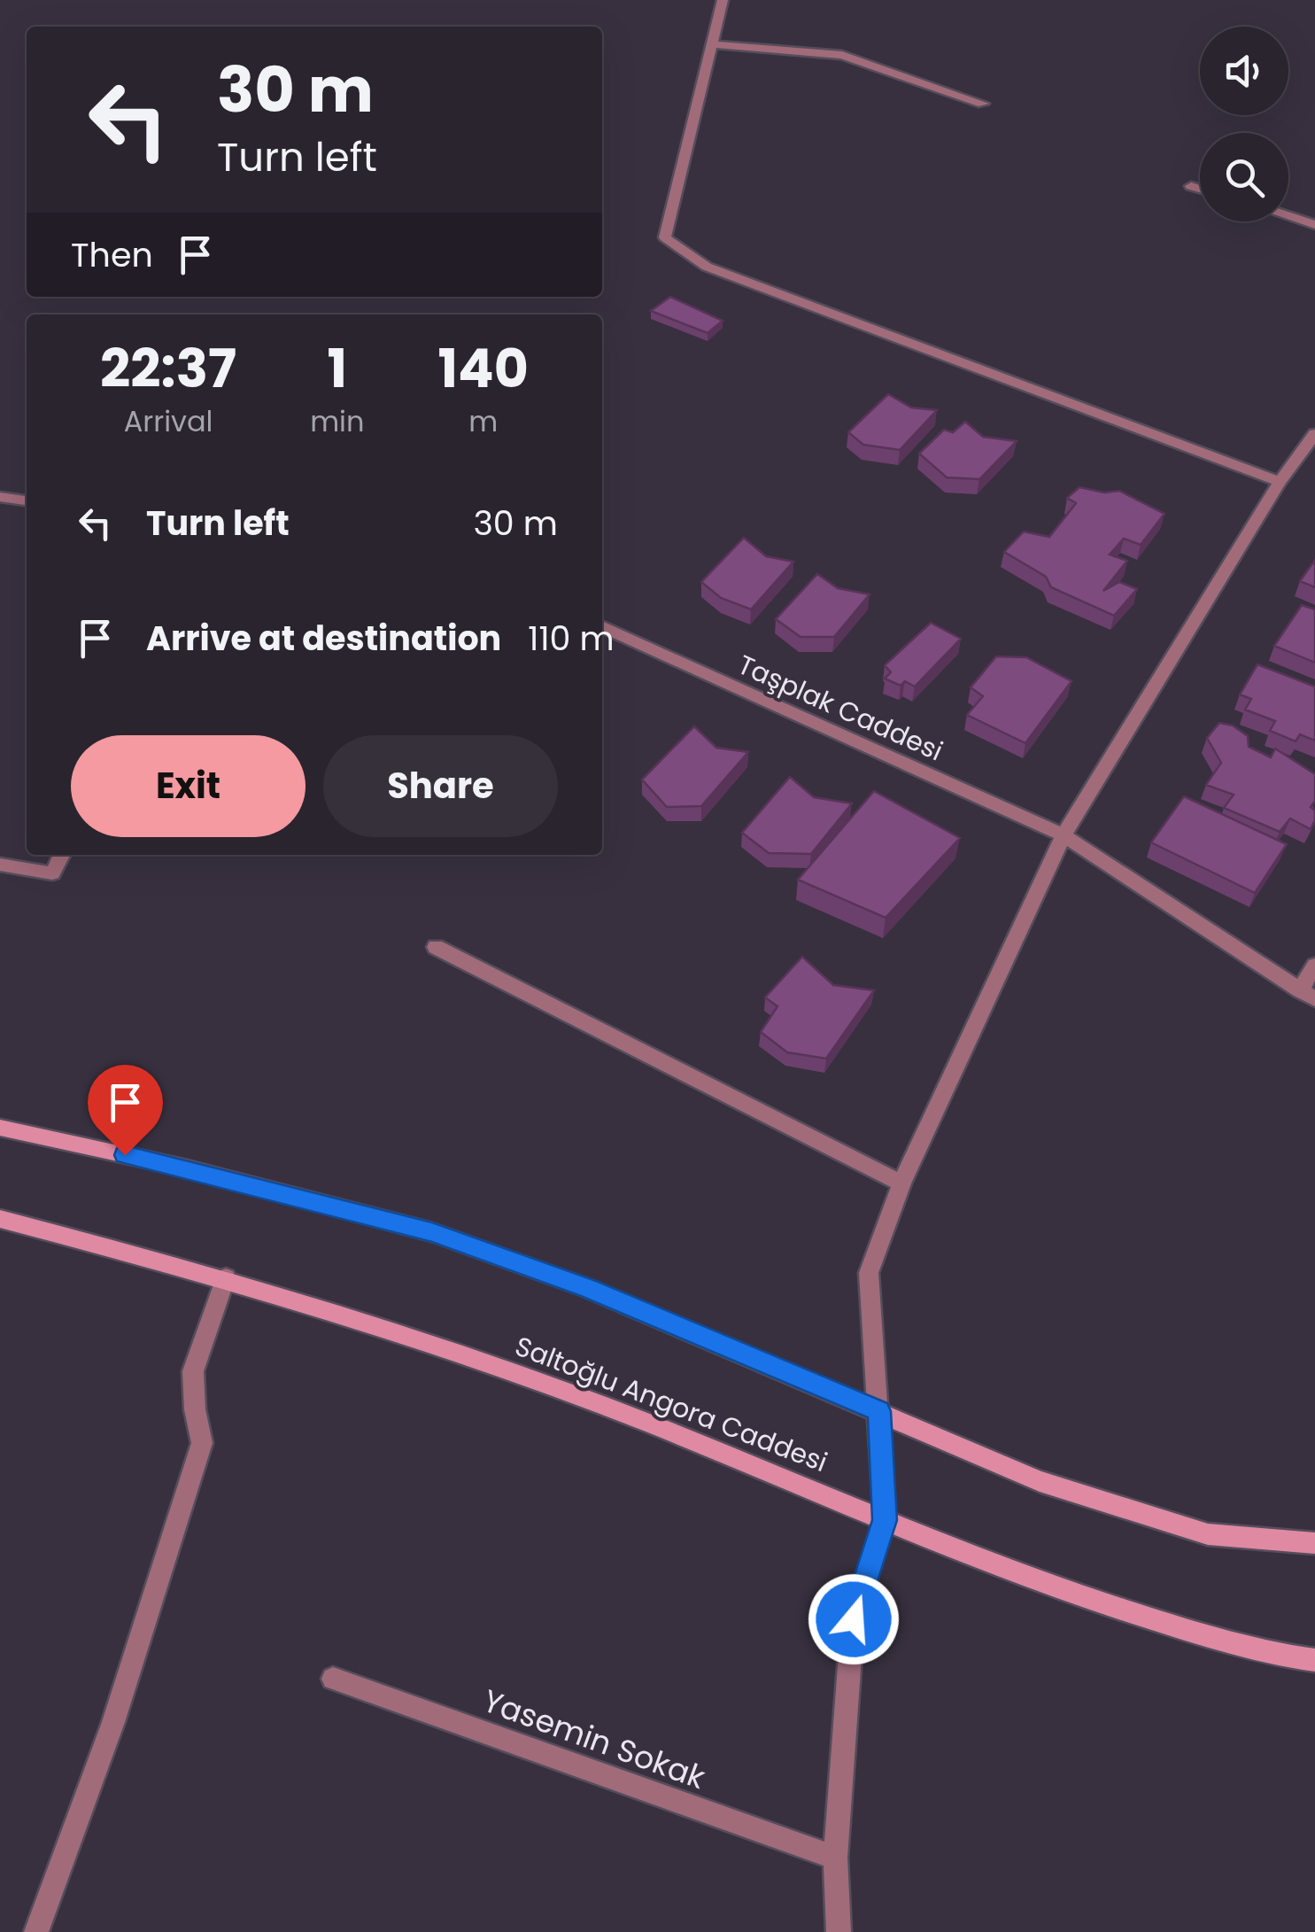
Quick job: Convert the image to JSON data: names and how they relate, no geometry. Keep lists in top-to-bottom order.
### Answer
{
  "streets": {
    "street": ["Taşplak Caddesi", "Saltoğlu Angora Caddesi", "Yasemin Sokak"]
  },
  "page": {
    "turn": ["30 m", "Turn left"],
    "then": "Then",
    "eta": [
      "22:37",
      "Arrival",
      "1",
      "min",
      "140",
      "m"
    ],
    "list": [
      {
        "name": "Turn left",
        "value": "30 m"
      },
      {
        "name": "Arrive at destination",
        "value": "110 m"
      }
    ],
    "buttons": ["Exit", "Share"]
  }
}
